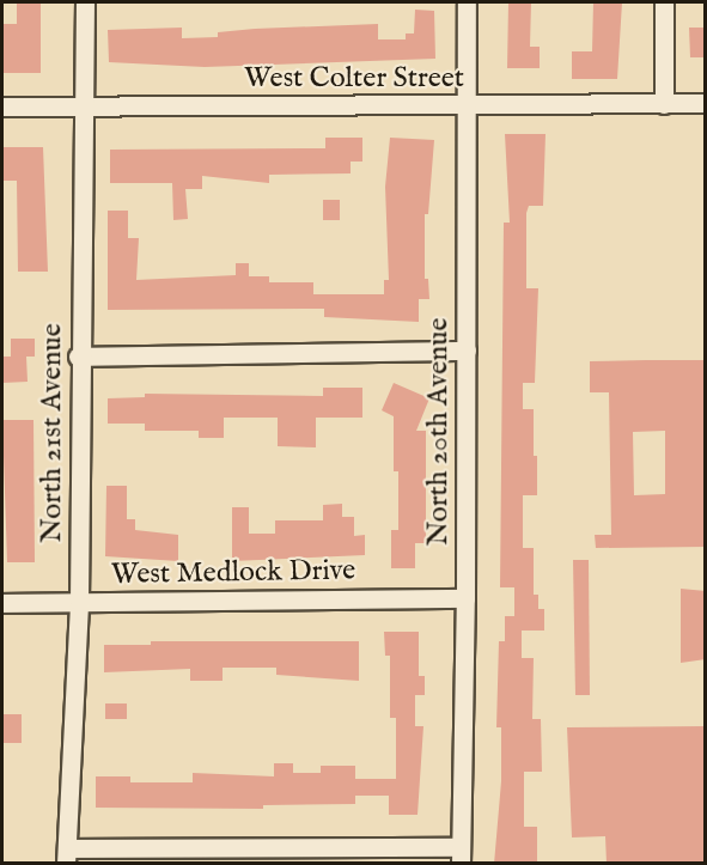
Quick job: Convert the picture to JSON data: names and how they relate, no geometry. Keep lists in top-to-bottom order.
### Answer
{
  "streets": {
    "street": [
      "West Colter Street",
      "North 20th Avenue",
      "North 21st Avenue",
      "West Medlock Drive"
    ]
  },
  "crossings": [
    ["West Colter Street", "North 20th Avenue"],
    ["West Colter Street", "North 21st Avenue"],
    ["North 20th Avenue", "West Medlock Drive"],
    ["North 21st Avenue", "West Medlock Drive"]
  ]
}
